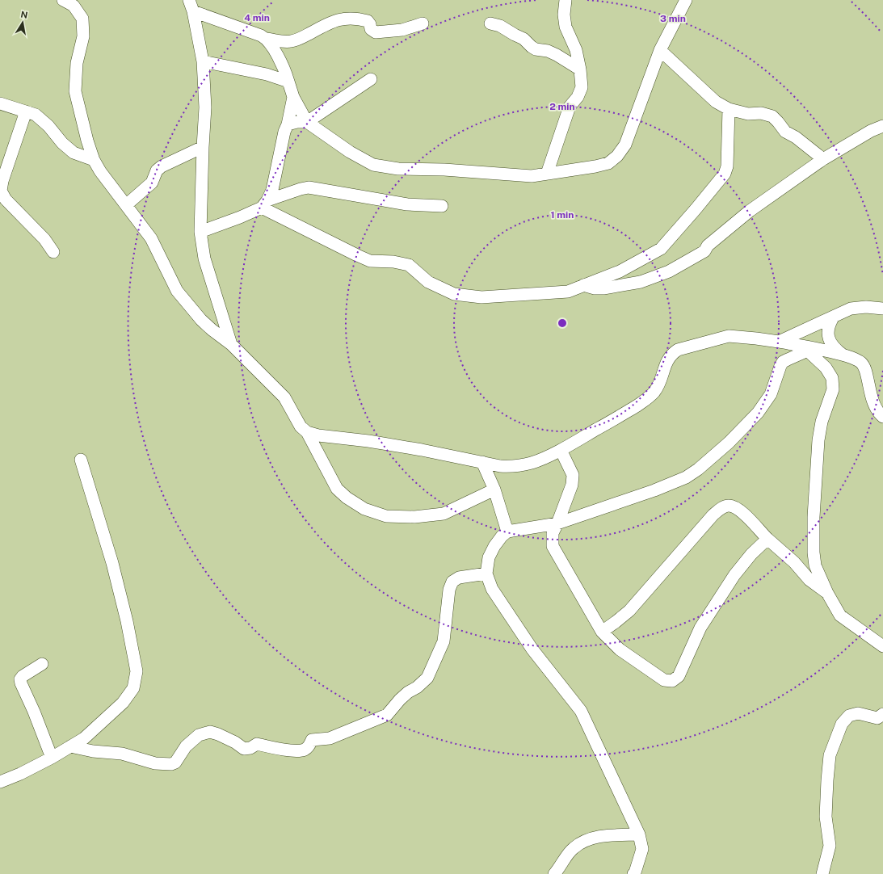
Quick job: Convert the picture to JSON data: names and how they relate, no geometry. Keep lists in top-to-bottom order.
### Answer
{
  "north": "top",
  "rings": [
    "4 min",
    "3 min",
    "2 min",
    "1 min"
  ]
}
